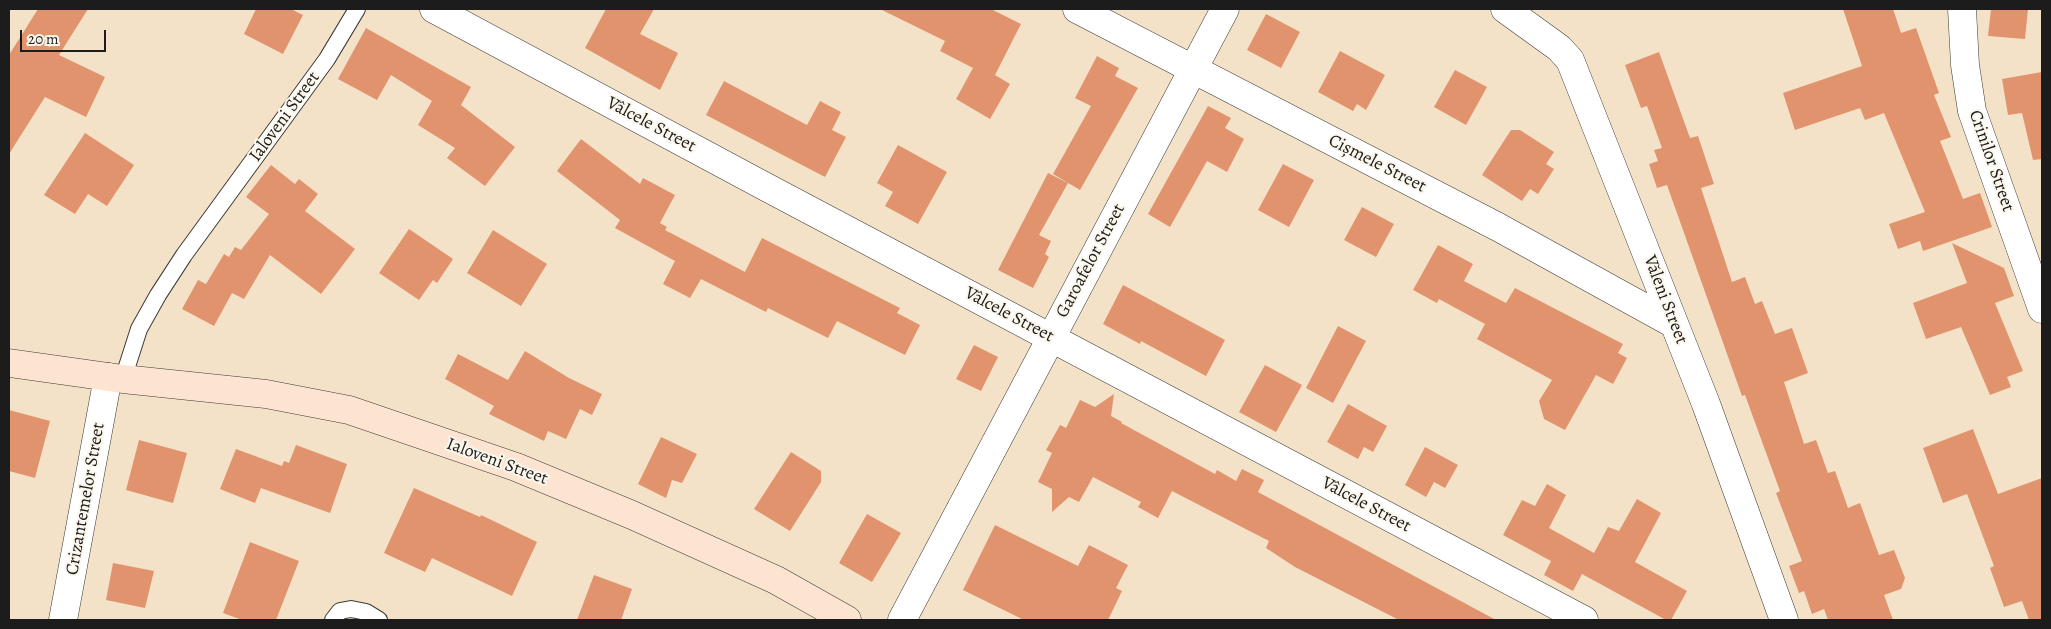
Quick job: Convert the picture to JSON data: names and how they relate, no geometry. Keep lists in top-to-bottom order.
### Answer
{
  "streets": {
    "street": [
      "Ialoveni Street",
      "Vâlcele Street",
      "Crinilor Street",
      "Cișmele Street",
      "Garoafelor Street",
      "Văleni Street",
      "Crizantemelor Street"
    ]
  },
  "crossings": [
    ["Ialoveni Street", "Crizantemelor Street"],
    ["Vâlcele Street", "Garoafelor Street"],
    ["Cișmele Street", "Garoafelor Street"],
    ["Cișmele Street", "Văleni Street"]
  ],
  "scale_bar": "20 m"
}
